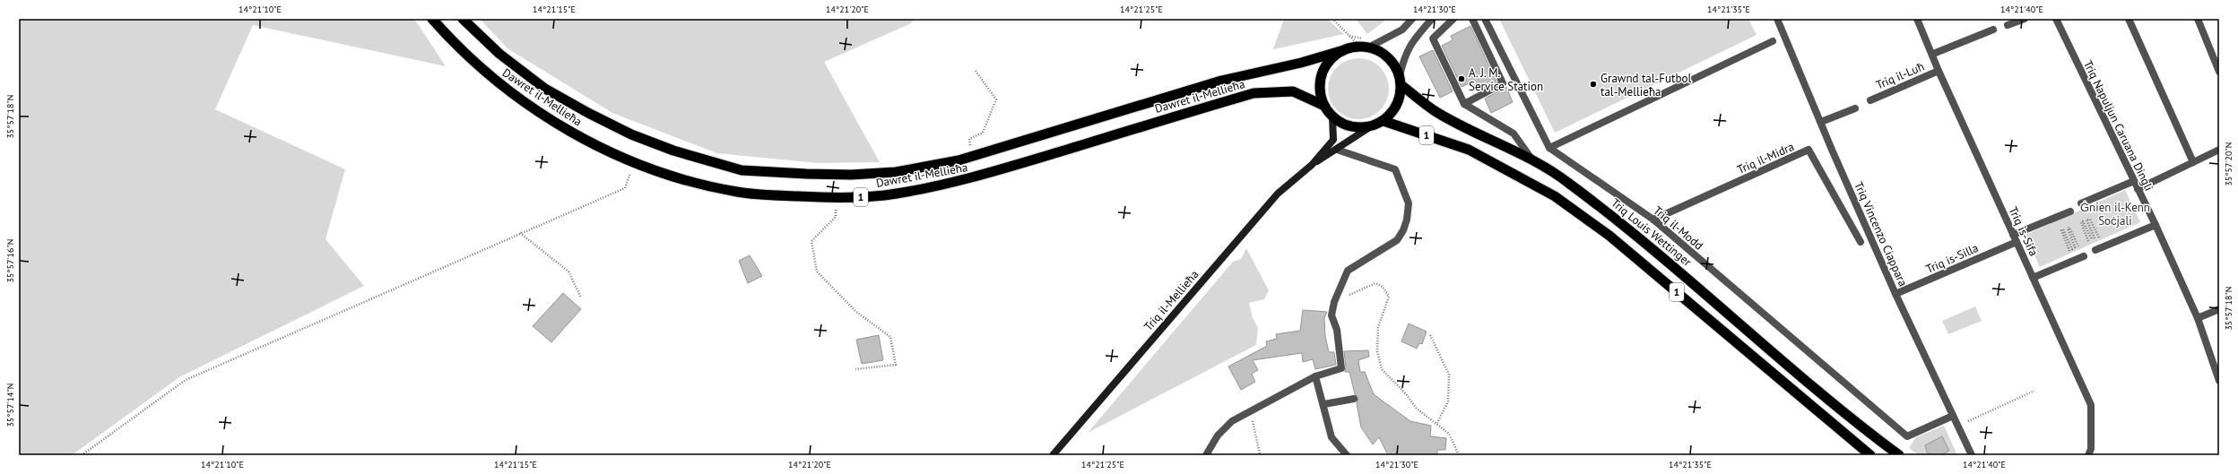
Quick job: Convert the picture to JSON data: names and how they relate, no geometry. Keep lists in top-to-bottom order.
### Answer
{
  "streets": {
    "highway": ["Dawret il-Mellieħa", "1", "Triq Louis Wettinger"],
    "main road": ["Triq il-Mellieħa"],
    "street": [
      "Triq il-Luħ",
      "Triq Napuljun Caruana Dingli",
      "Triq il-Midra",
      "Triq il-Modd",
      "Triq is-Sifa",
      "Triq Vincenzo Ciappara",
      "Triq is-Silla"
    ]
  },
  "crossings": [
    ["Triq il-Luħ", "Triq is-Sifa"],
    ["Dawret il-Mellieħa", "1"],
    ["Dawret il-Mellieħa", "Triq Louis Wettinger"],
    ["Dawret il-Mellieħa", "Triq il-Mellieħa"],
    ["1", "Triq Louis Wettinger"],
    ["1", "Triq il-Mellieħa"],
    ["Triq il-Midra", "Triq il-Modd"],
    ["Triq il-Modd", "Triq Vincenzo Ciappara"],
    ["Triq is-Sifa", "Triq is-Silla"],
    ["Triq Louis Wettinger", "Triq il-Mellieħa"],
    ["Triq Vincenzo Ciappara", "Triq is-Silla"]
  ],
  "parks": ["Ġnien il-Kenn Soċjali"],
  "places": ["A. J. M. Service Station", "Grawnd tal-Futbol tal-Mellieħa"],
  "coordinates": [
    "14°21'10\"E",
    "14°21'15\"E",
    "14°21'20\"E",
    "14°21'25\"E",
    "14°21'30\"E",
    "14°21'35\"E",
    "14°21'40\"E",
    "35°57'18\"N",
    "35°57'20\"N",
    "35°57'16\"N",
    "35°57'14\"N"
  ]
}
